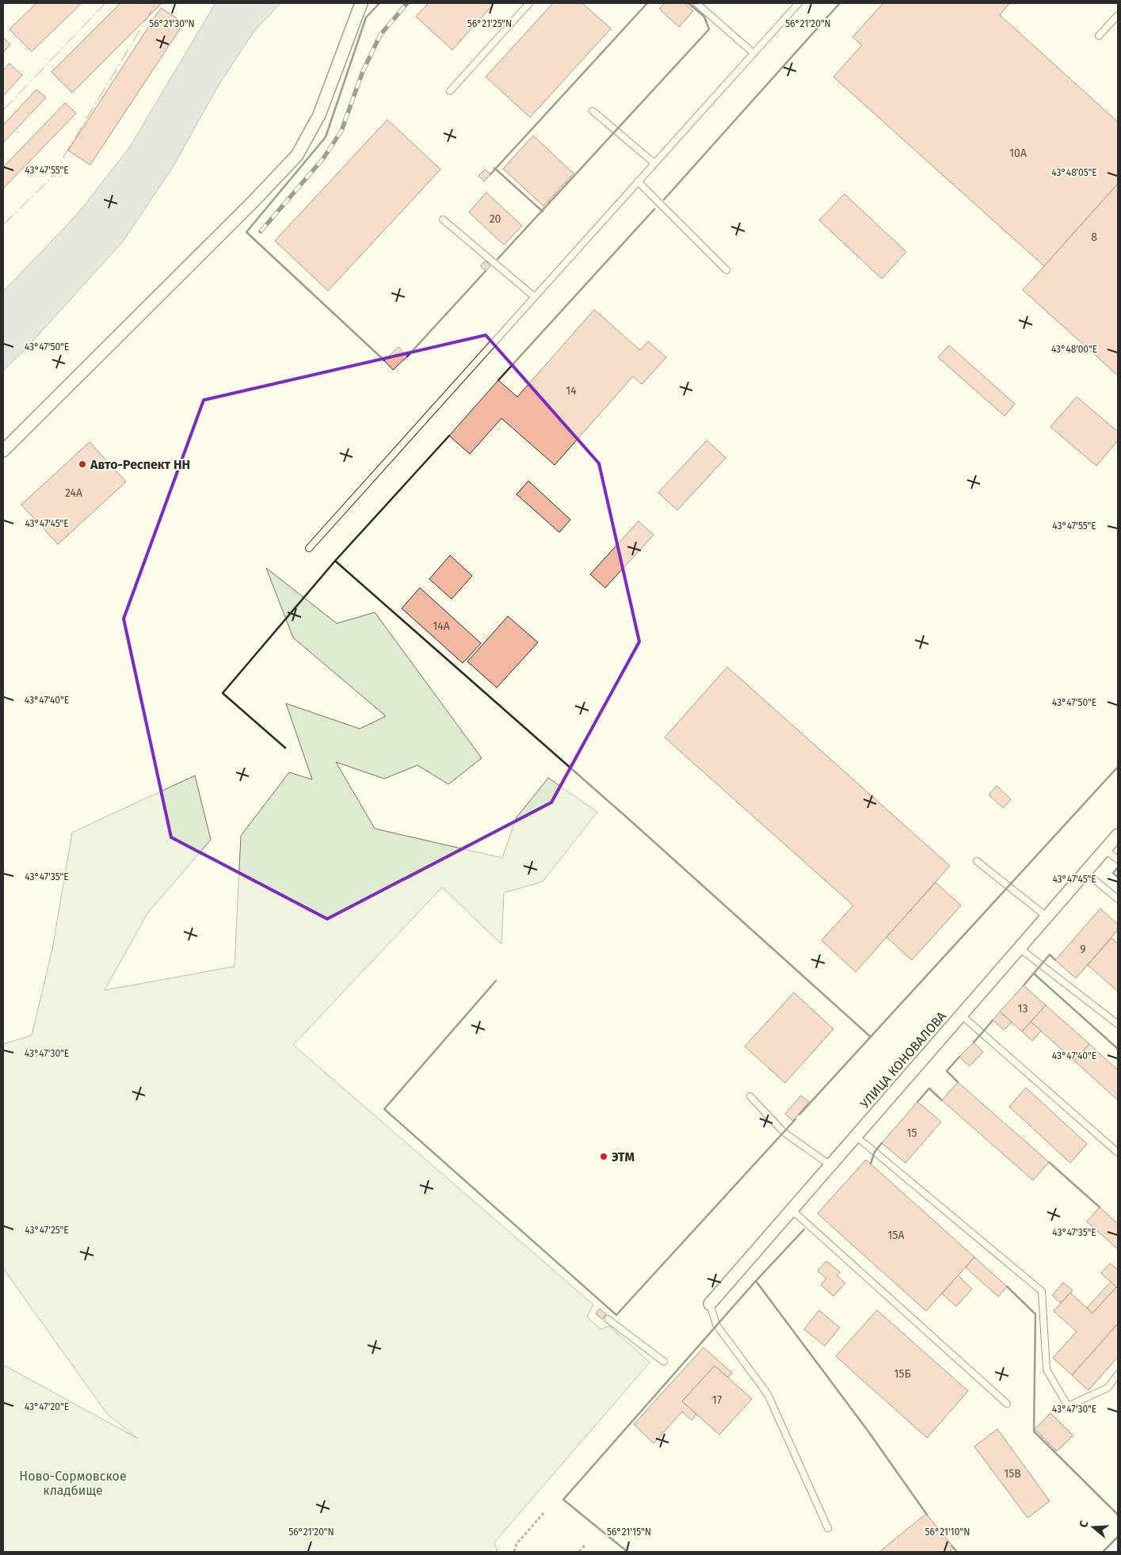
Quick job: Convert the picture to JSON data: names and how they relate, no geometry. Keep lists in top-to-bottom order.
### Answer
{
  "streets": {
    "street": ["УЛИЦА КОНОВАЛОВА"]
  },
  "parks": ["Ново-Сормовское кладбище"],
  "places": ["Авто-Респект НН", "ЭТМ"],
  "house_numbers": [
    "10А",
    "20",
    "8",
    "14",
    "24А",
    "14А",
    "9",
    "13",
    "15",
    "15А",
    "15Б",
    "17",
    "15В"
  ],
  "north": "left",
  "coordinates": [
    "56°21'30\"N",
    "56°21'25\"N",
    "56°21'20\"N",
    "43°47'55\"E",
    "43°48'05\"E",
    "43°47'50\"E",
    "43°48'00\"E",
    "43°47'45\"E",
    "43°47'40\"E",
    "43°47'35\"E",
    "43°47'30\"E",
    "43°47'25\"E",
    "43°47'20\"E",
    "56°21'15\"N",
    "56°21'10\"N"
  ]
}
